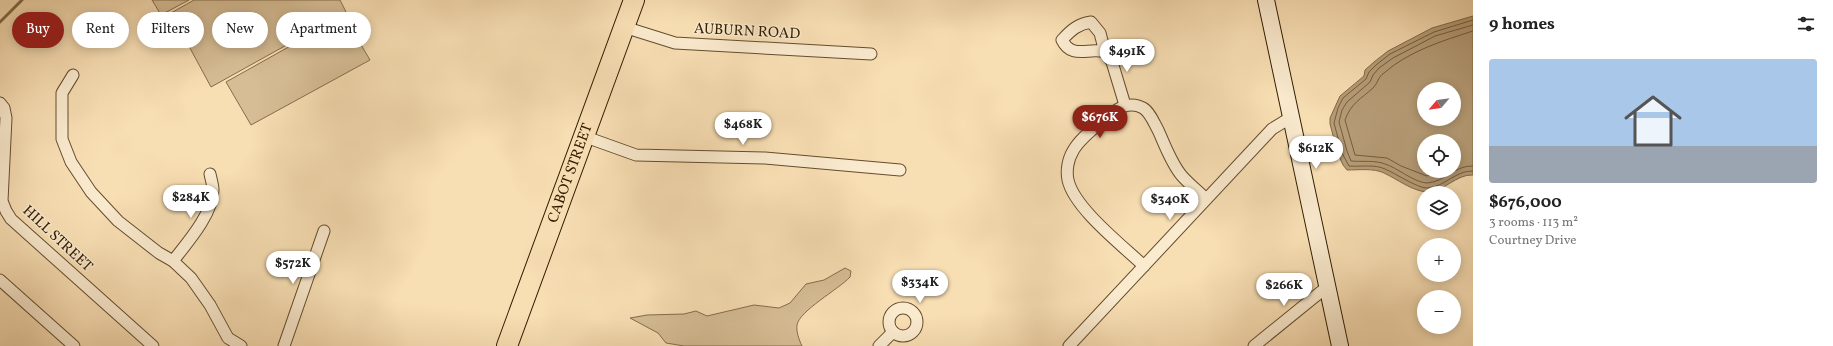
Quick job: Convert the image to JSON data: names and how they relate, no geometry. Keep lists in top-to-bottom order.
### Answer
{
  "streets": {
    "highway": ["CABOT STREET"],
    "street": ["AUBURN ROAD", "HILL STREET"]
  },
  "crossings": [
    ["AUBURN ROAD", "CABOT STREET"]
  ],
  "north": "bottom left",
  "page": {
    "heading": "9 homes",
    "chip": [
      "Buy",
      "Rent",
      "Filters",
      "New",
      "Apartment"
    ],
    "price": [
      "$491K",
      "$676K",
      "$468K",
      "$612K",
      "$284K",
      "$340K",
      "$572K",
      "$334K",
      "$266K"
    ],
    "list": [
      {
        "name": "$676,000",
        "note": "3 rooms · 113 m² · Courtney Drive"
      }
    ],
    "map_buttons": ["+", "−"]
  }
}
